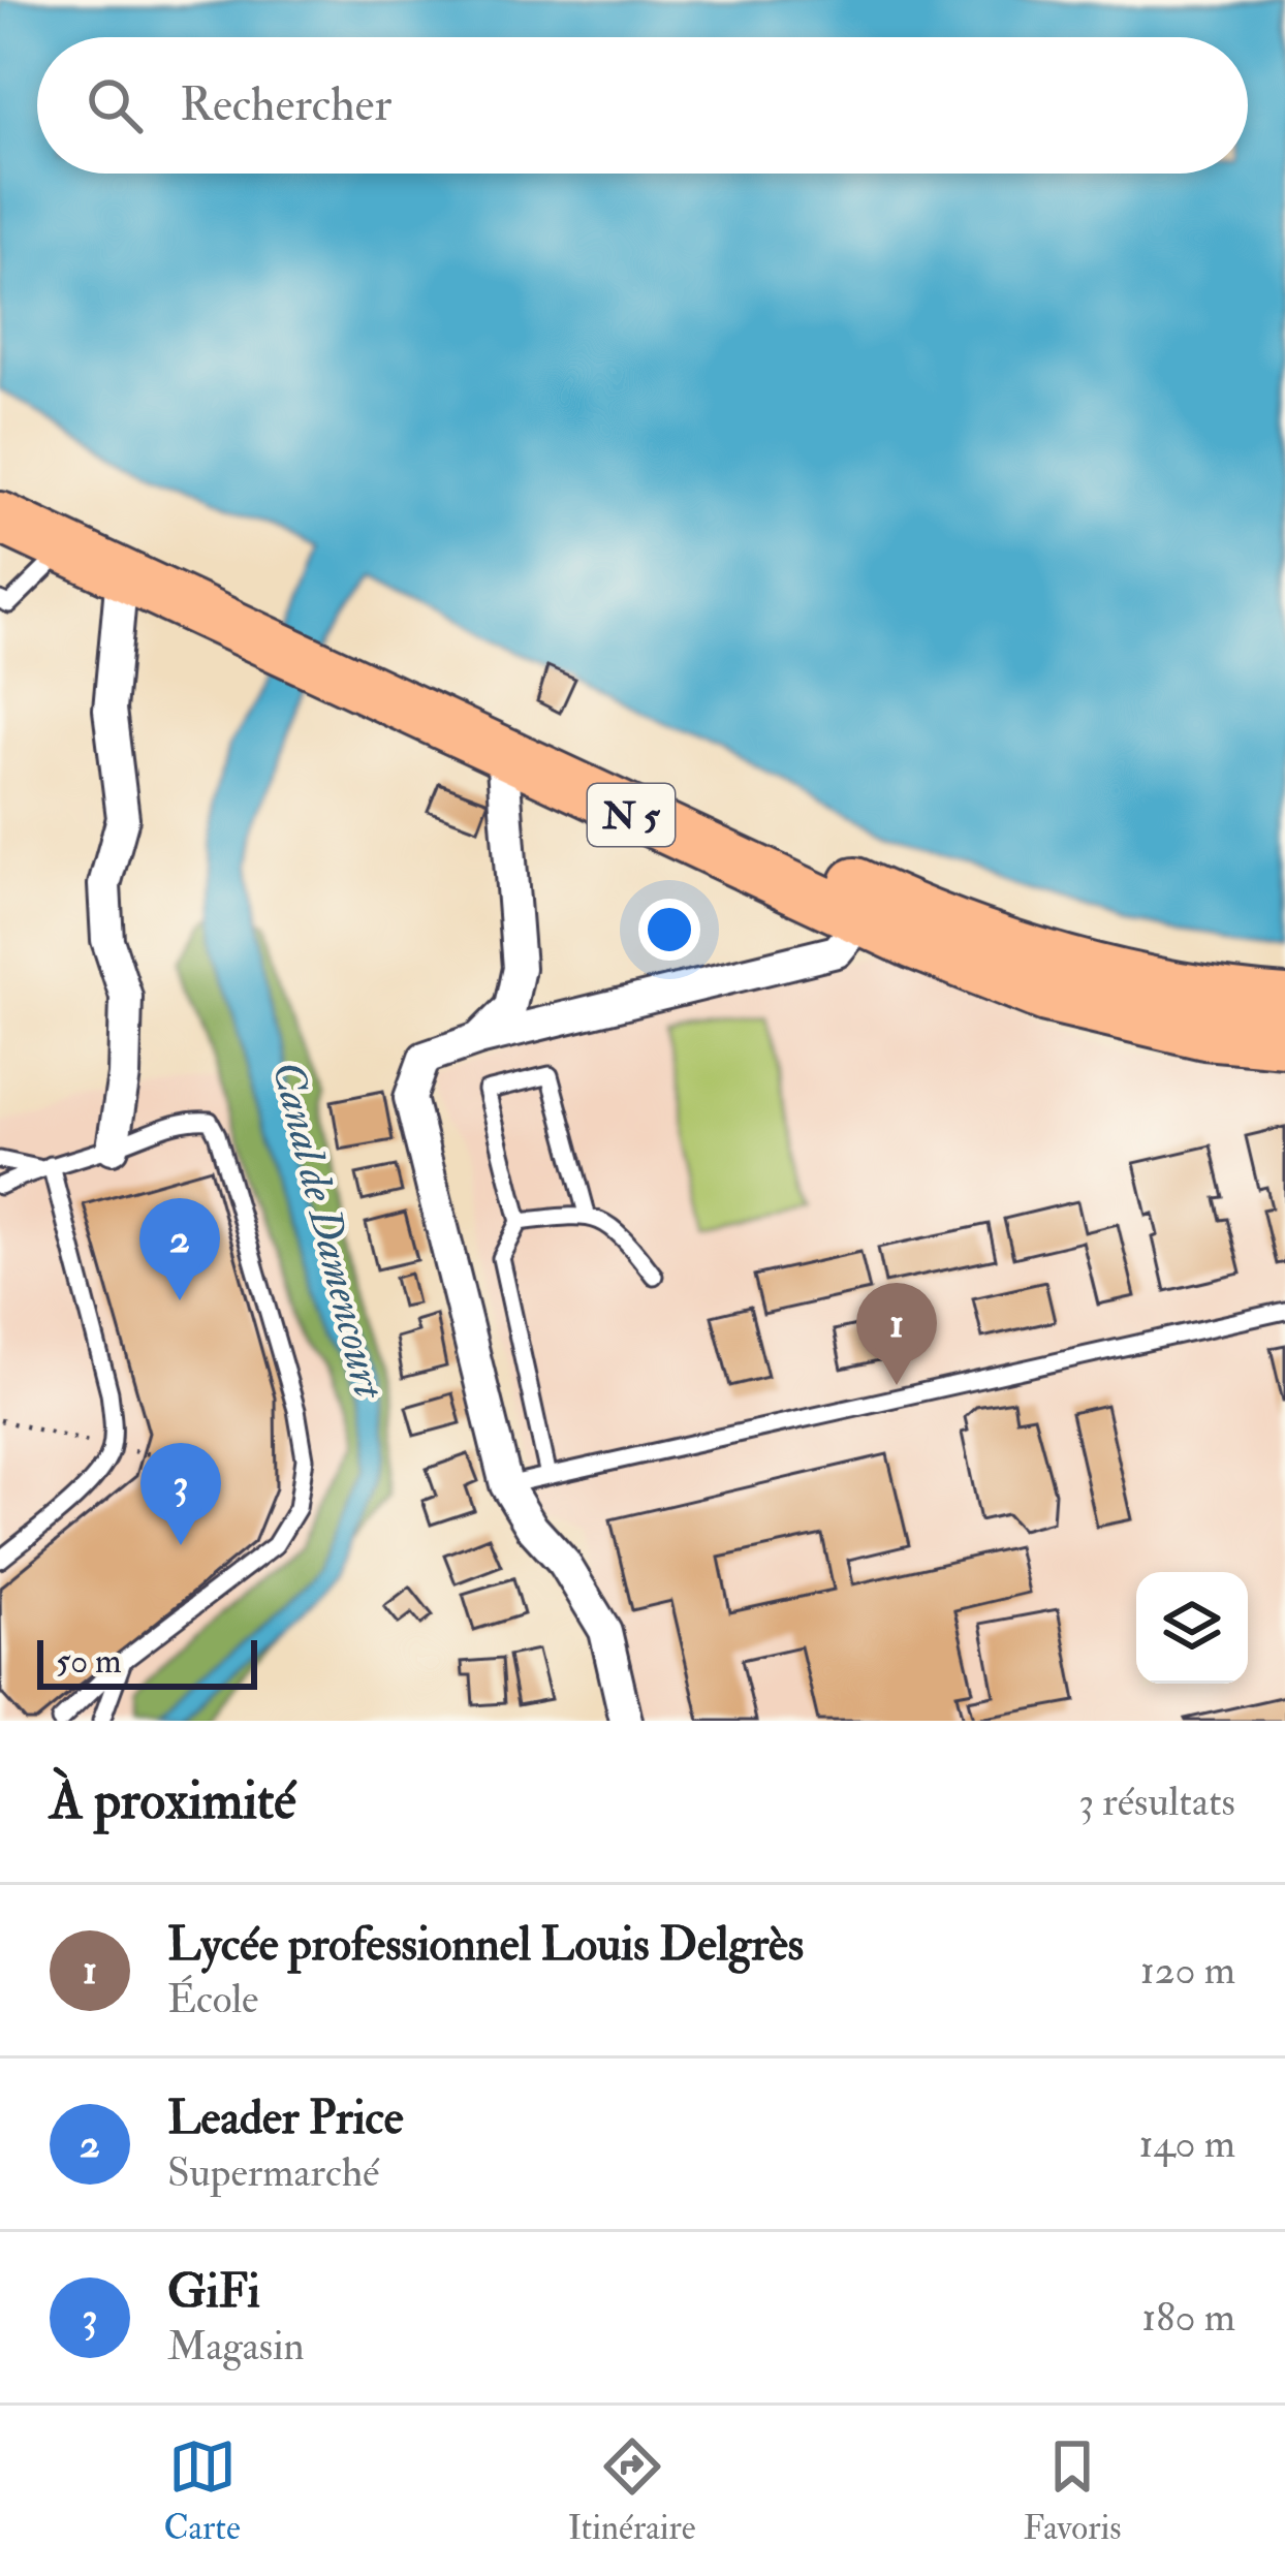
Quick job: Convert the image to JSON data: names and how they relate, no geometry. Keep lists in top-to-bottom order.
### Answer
{
  "streets": {
    "main road": ["N 5"]
  },
  "water": ["Canal de Damencourt"],
  "scale_bar": "50 m",
  "page": {
    "search": "Rechercher",
    "pins": ["2", "1", "3"],
    "scale": "50 m",
    "heading": ["À proximité", "3 résultats"],
    "list": [
      {
        "mark": "1",
        "name": "Lycée professionnel Louis Delgrès",
        "note": "École",
        "value": "120 m"
      },
      {
        "mark": "2",
        "name": "Leader Price",
        "note": "Supermarché",
        "value": "140 m"
      },
      {
        "mark": "3",
        "name": "GiFi",
        "note": "Magasin",
        "value": "180 m"
      }
    ],
    "nav": ["Carte", "Itinéraire", "Favoris"]
  }
}
